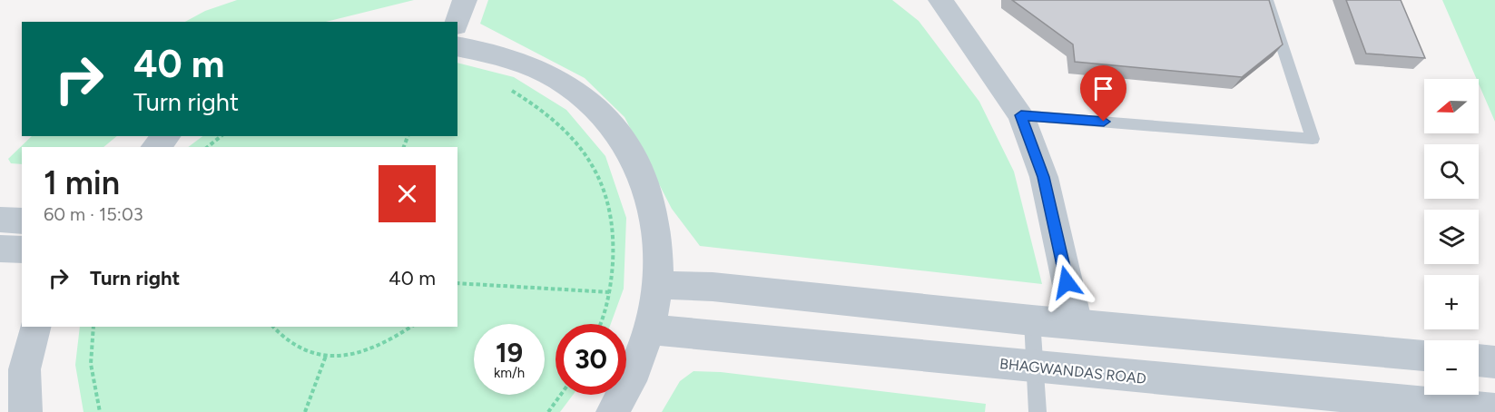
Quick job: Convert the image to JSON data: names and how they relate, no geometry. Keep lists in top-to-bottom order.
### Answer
{
  "streets": {
    "street": ["BHAGWANDAS ROAD"]
  },
  "north": "left",
  "page": {
    "turn": ["40 m", "Turn right"],
    "map_buttons": ["+", "−"],
    "heading": ["1 min", "60 m · 15:03"],
    "list": [
      {
        "name": "Turn right",
        "value": "40 m"
      }
    ],
    "speed": "19 km/h",
    "limit": "30"
  }
}
